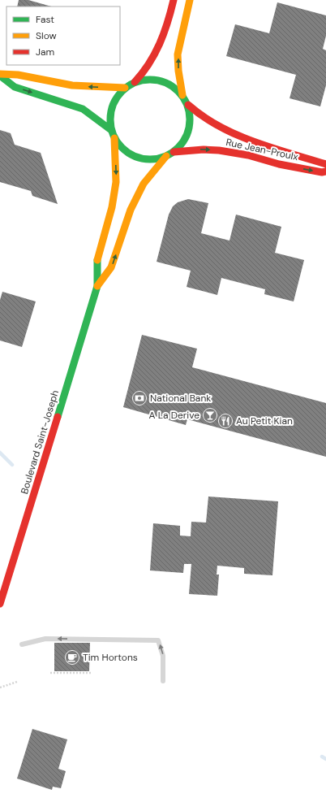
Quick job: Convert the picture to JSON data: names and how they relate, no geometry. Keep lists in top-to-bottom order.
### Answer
{
  "streets": {
    "main road": ["Rue Jean-Proulx", "Boulevard Saint-Joseph"]
  },
  "crossings": [
    ["Rue Jean-Proulx", "Boulevard Saint-Joseph"]
  ],
  "places": {
    "bank": ["National Bank"],
    "bar": ["A La Derive"],
    "restaurant": ["Au Petit Kian"],
    "cafe": ["Tim Hortons"]
  },
  "legend": ["Fast", "Slow", "Jam"]
}
